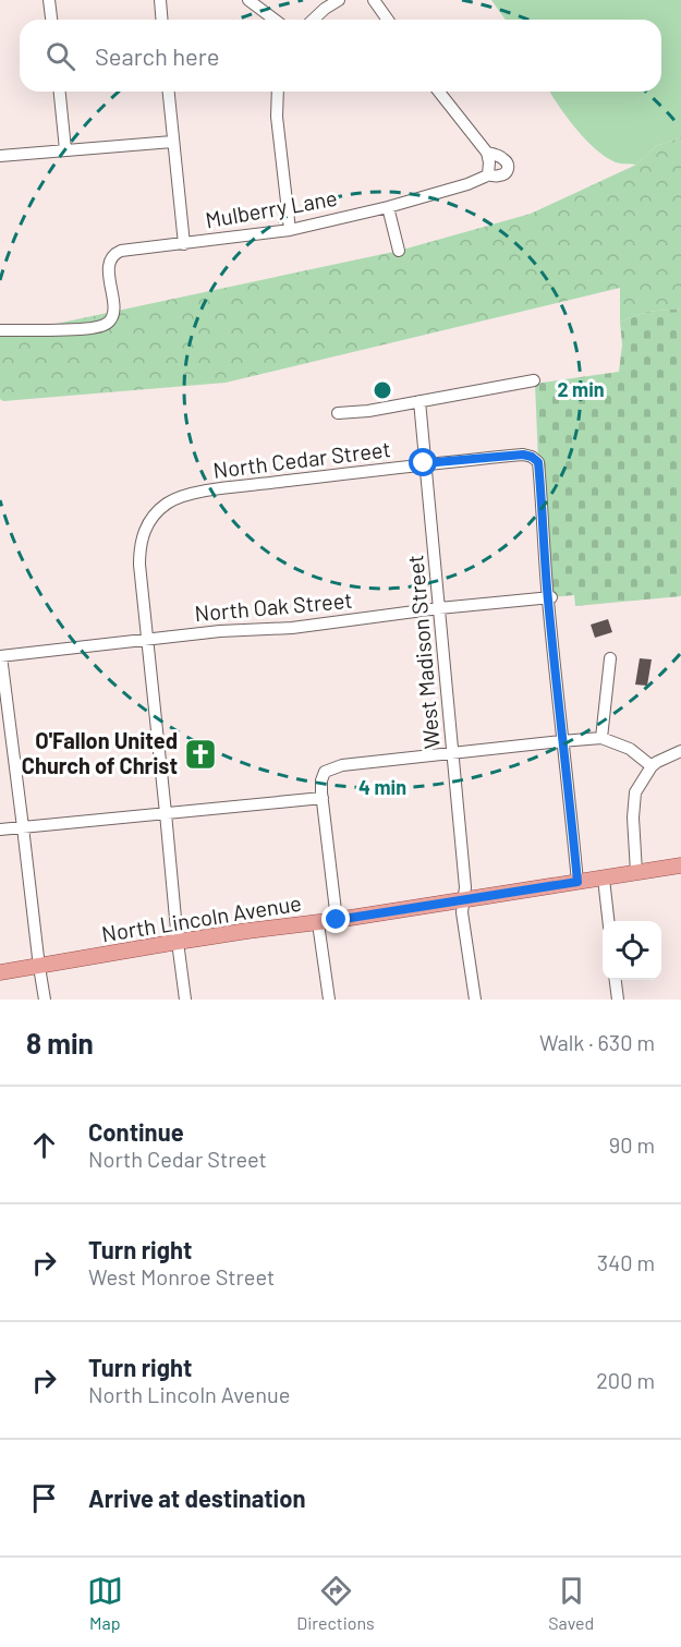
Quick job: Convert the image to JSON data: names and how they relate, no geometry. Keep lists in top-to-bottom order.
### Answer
{
  "streets": {
    "main road": ["North Lincoln Avenue"],
    "street": [
      "Mulberry Lane",
      "North Cedar Street",
      "North Oak Street",
      "West Madison Street"
    ]
  },
  "crossings": [
    ["North Cedar Street", "North Oak Street"],
    ["North Cedar Street", "West Madison Street"],
    ["North Cedar Street", "North Lincoln Avenue"],
    ["North Oak Street", "West Madison Street"],
    ["West Madison Street", "North Lincoln Avenue"]
  ],
  "places": {
    "church": ["O'Fallon United Church of Christ"]
  },
  "page": {
    "search": "Search here",
    "heading": ["8 min", "Walk · 630 m"],
    "list": [
      ["Continue", "North Cedar Street", "90 m"],
      ["Turn right", "West Monroe Street", "340 m"],
      ["Turn right", "North Lincoln Avenue", "200 m"],
      "Arrive at destination"
    ],
    "nav": ["Map", "Directions", "Saved"]
  },
  "rings": ["2 min", "4 min"]
}
